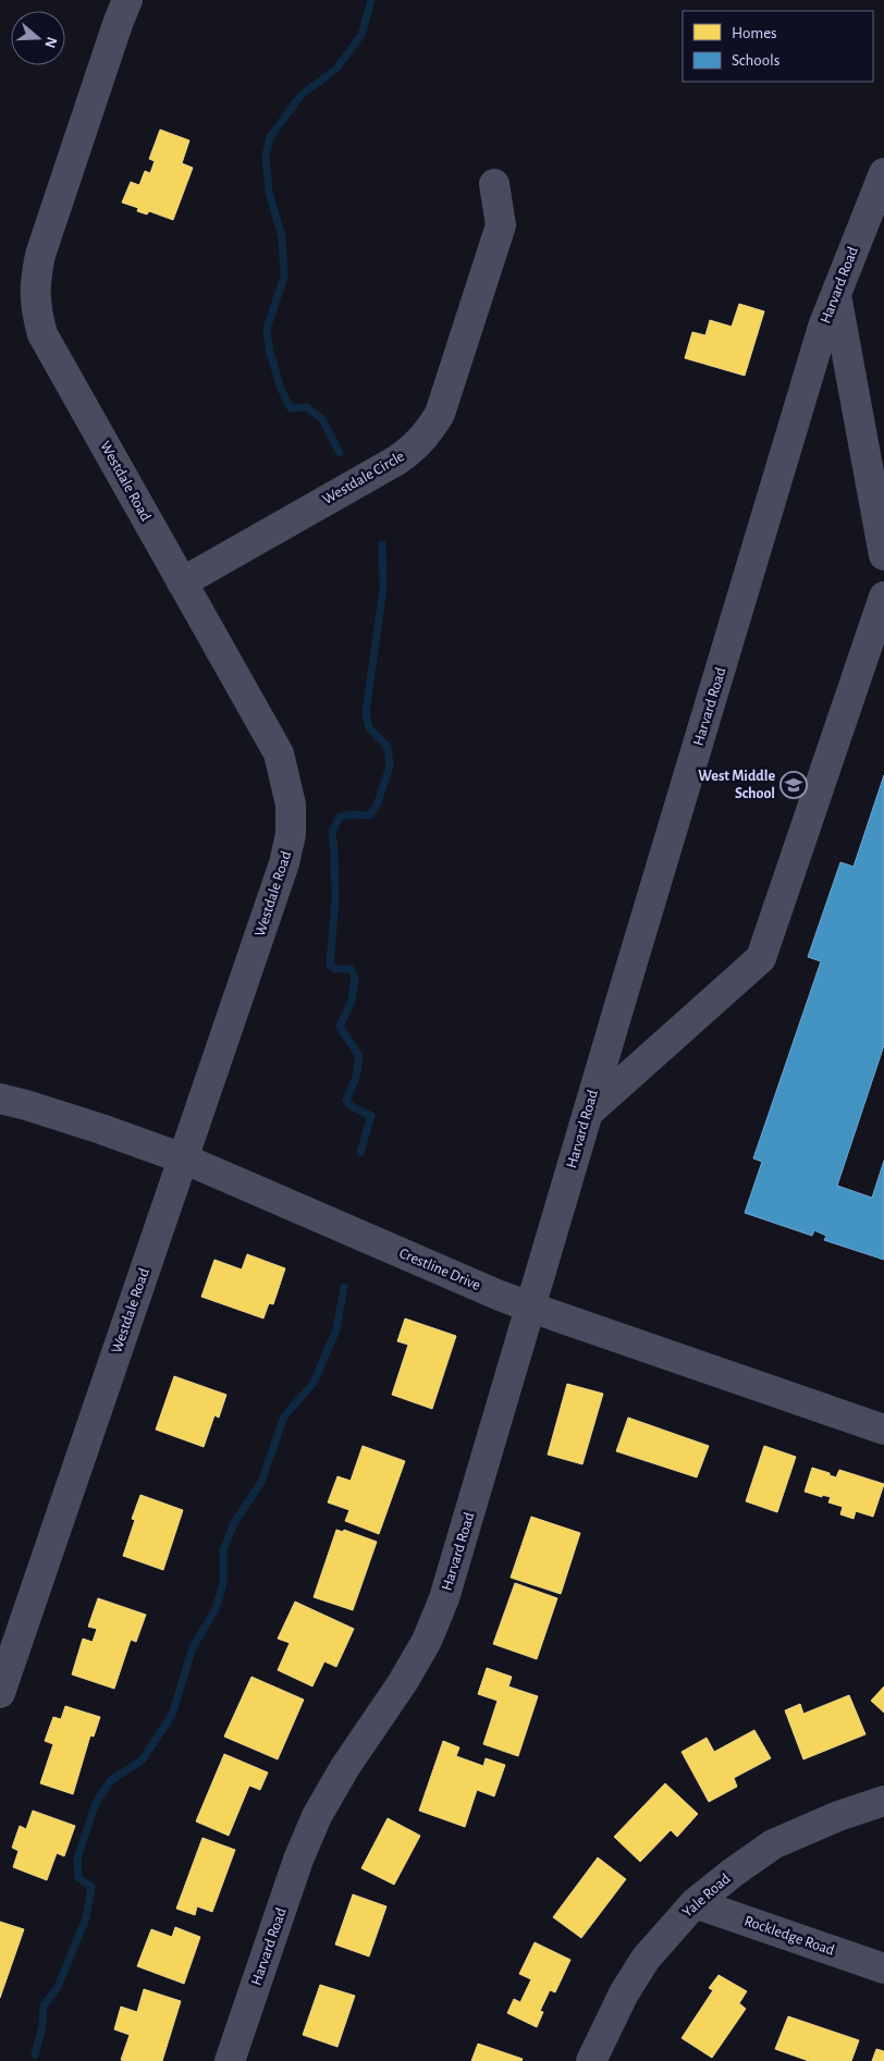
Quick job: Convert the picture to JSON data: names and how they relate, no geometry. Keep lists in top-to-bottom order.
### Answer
{
  "streets": {
    "street": [
      "Harvard Road",
      "Westdale Circle",
      "Westdale Road",
      "Crestline Drive",
      "Yale Road",
      "Rockledge Road"
    ]
  },
  "crossings": [
    ["Harvard Road", "Crestline Drive"],
    ["Westdale Circle", "Westdale Road"],
    ["Westdale Road", "Crestline Drive"],
    ["Yale Road", "Rockledge Road"]
  ],
  "places": {
    "school or university": ["West Middle School"]
  },
  "legend": ["Homes", "Schools"],
  "north": "right"
}
